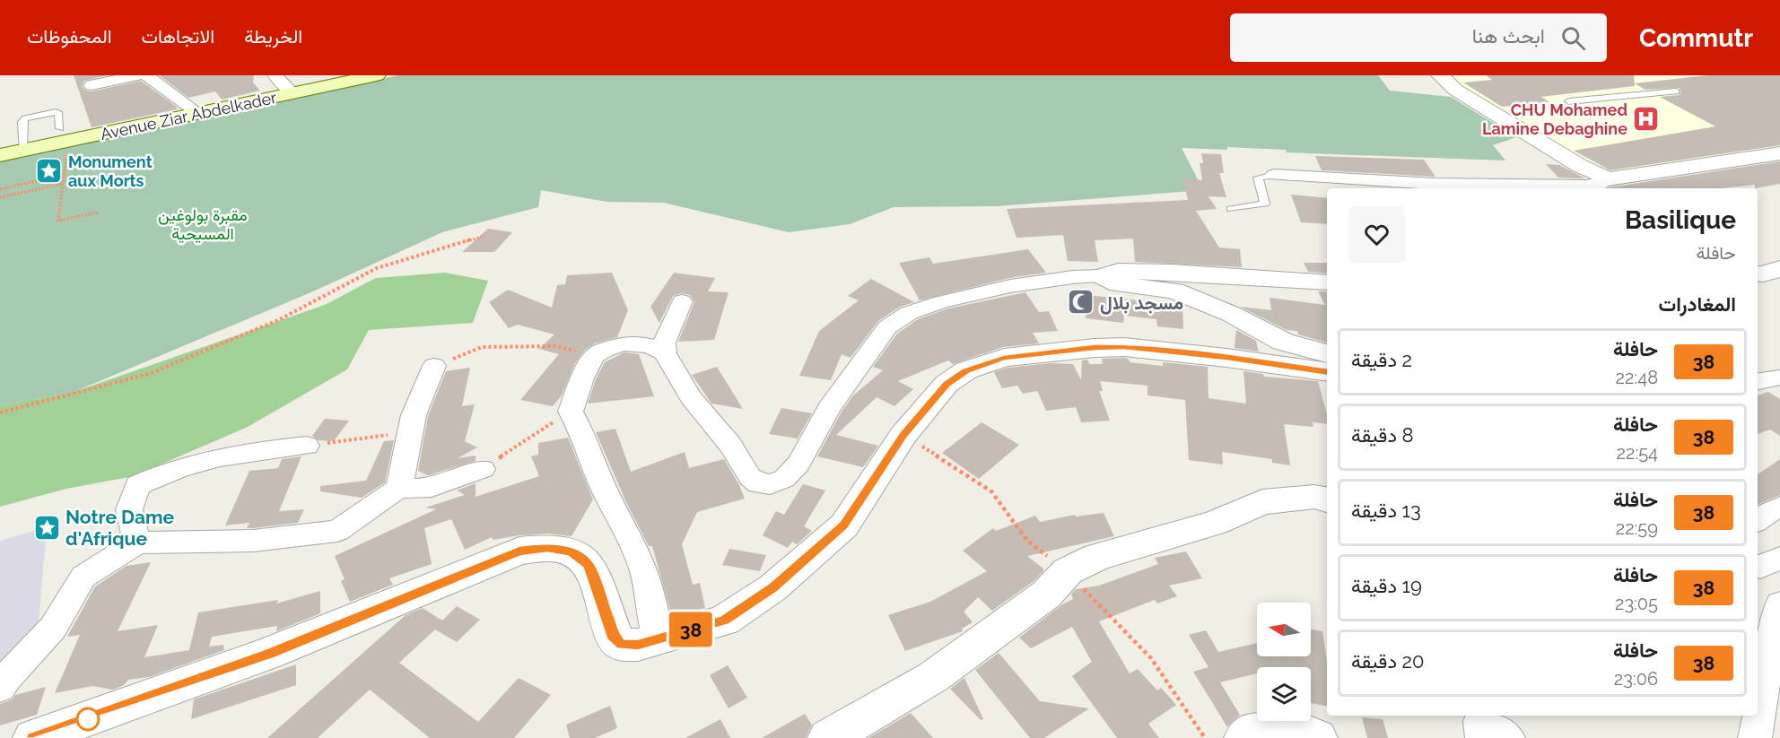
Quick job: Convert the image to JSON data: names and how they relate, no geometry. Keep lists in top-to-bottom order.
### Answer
{
  "streets": {
    "main road": ["Avenue Ziar Abdelkader"]
  },
  "parks": ["مقبرة بولوغين المسيحية"],
  "places": {
    "hospital": ["CHU Mohamed Lamine Debaghine"],
    "place": ["Monument aux Morts", "Notre Dame d'Afrique"],
    "mosque": ["مسجد بلال"]
  },
  "lines": ["bus line 38"],
  "north": "left",
  "page": {
    "header": "Commutr",
    "search": "ابحث هنا",
    "nav": ["الخريطة", "الاتجاهات", "المحفوظات"],
    "on_map": "38",
    "heading": [
      ["Basilique", "حافلة"],
      "المغادرات"
    ],
    "list": [
      {
        "mark": "38",
        "name": "حافلة",
        "note": "22:48",
        "value": "2 دقيقة"
      },
      {
        "mark": "38",
        "name": "حافلة",
        "note": "22:54",
        "value": "8 دقيقة"
      },
      {
        "mark": "38",
        "name": "حافلة",
        "note": "22:59",
        "value": "13 دقيقة"
      },
      {
        "mark": "38",
        "name": "حافلة",
        "note": "23:05",
        "value": "19 دقيقة"
      },
      {
        "mark": "38",
        "name": "حافلة",
        "note": "23:06",
        "value": "20 دقيقة"
      }
    ]
  }
}
